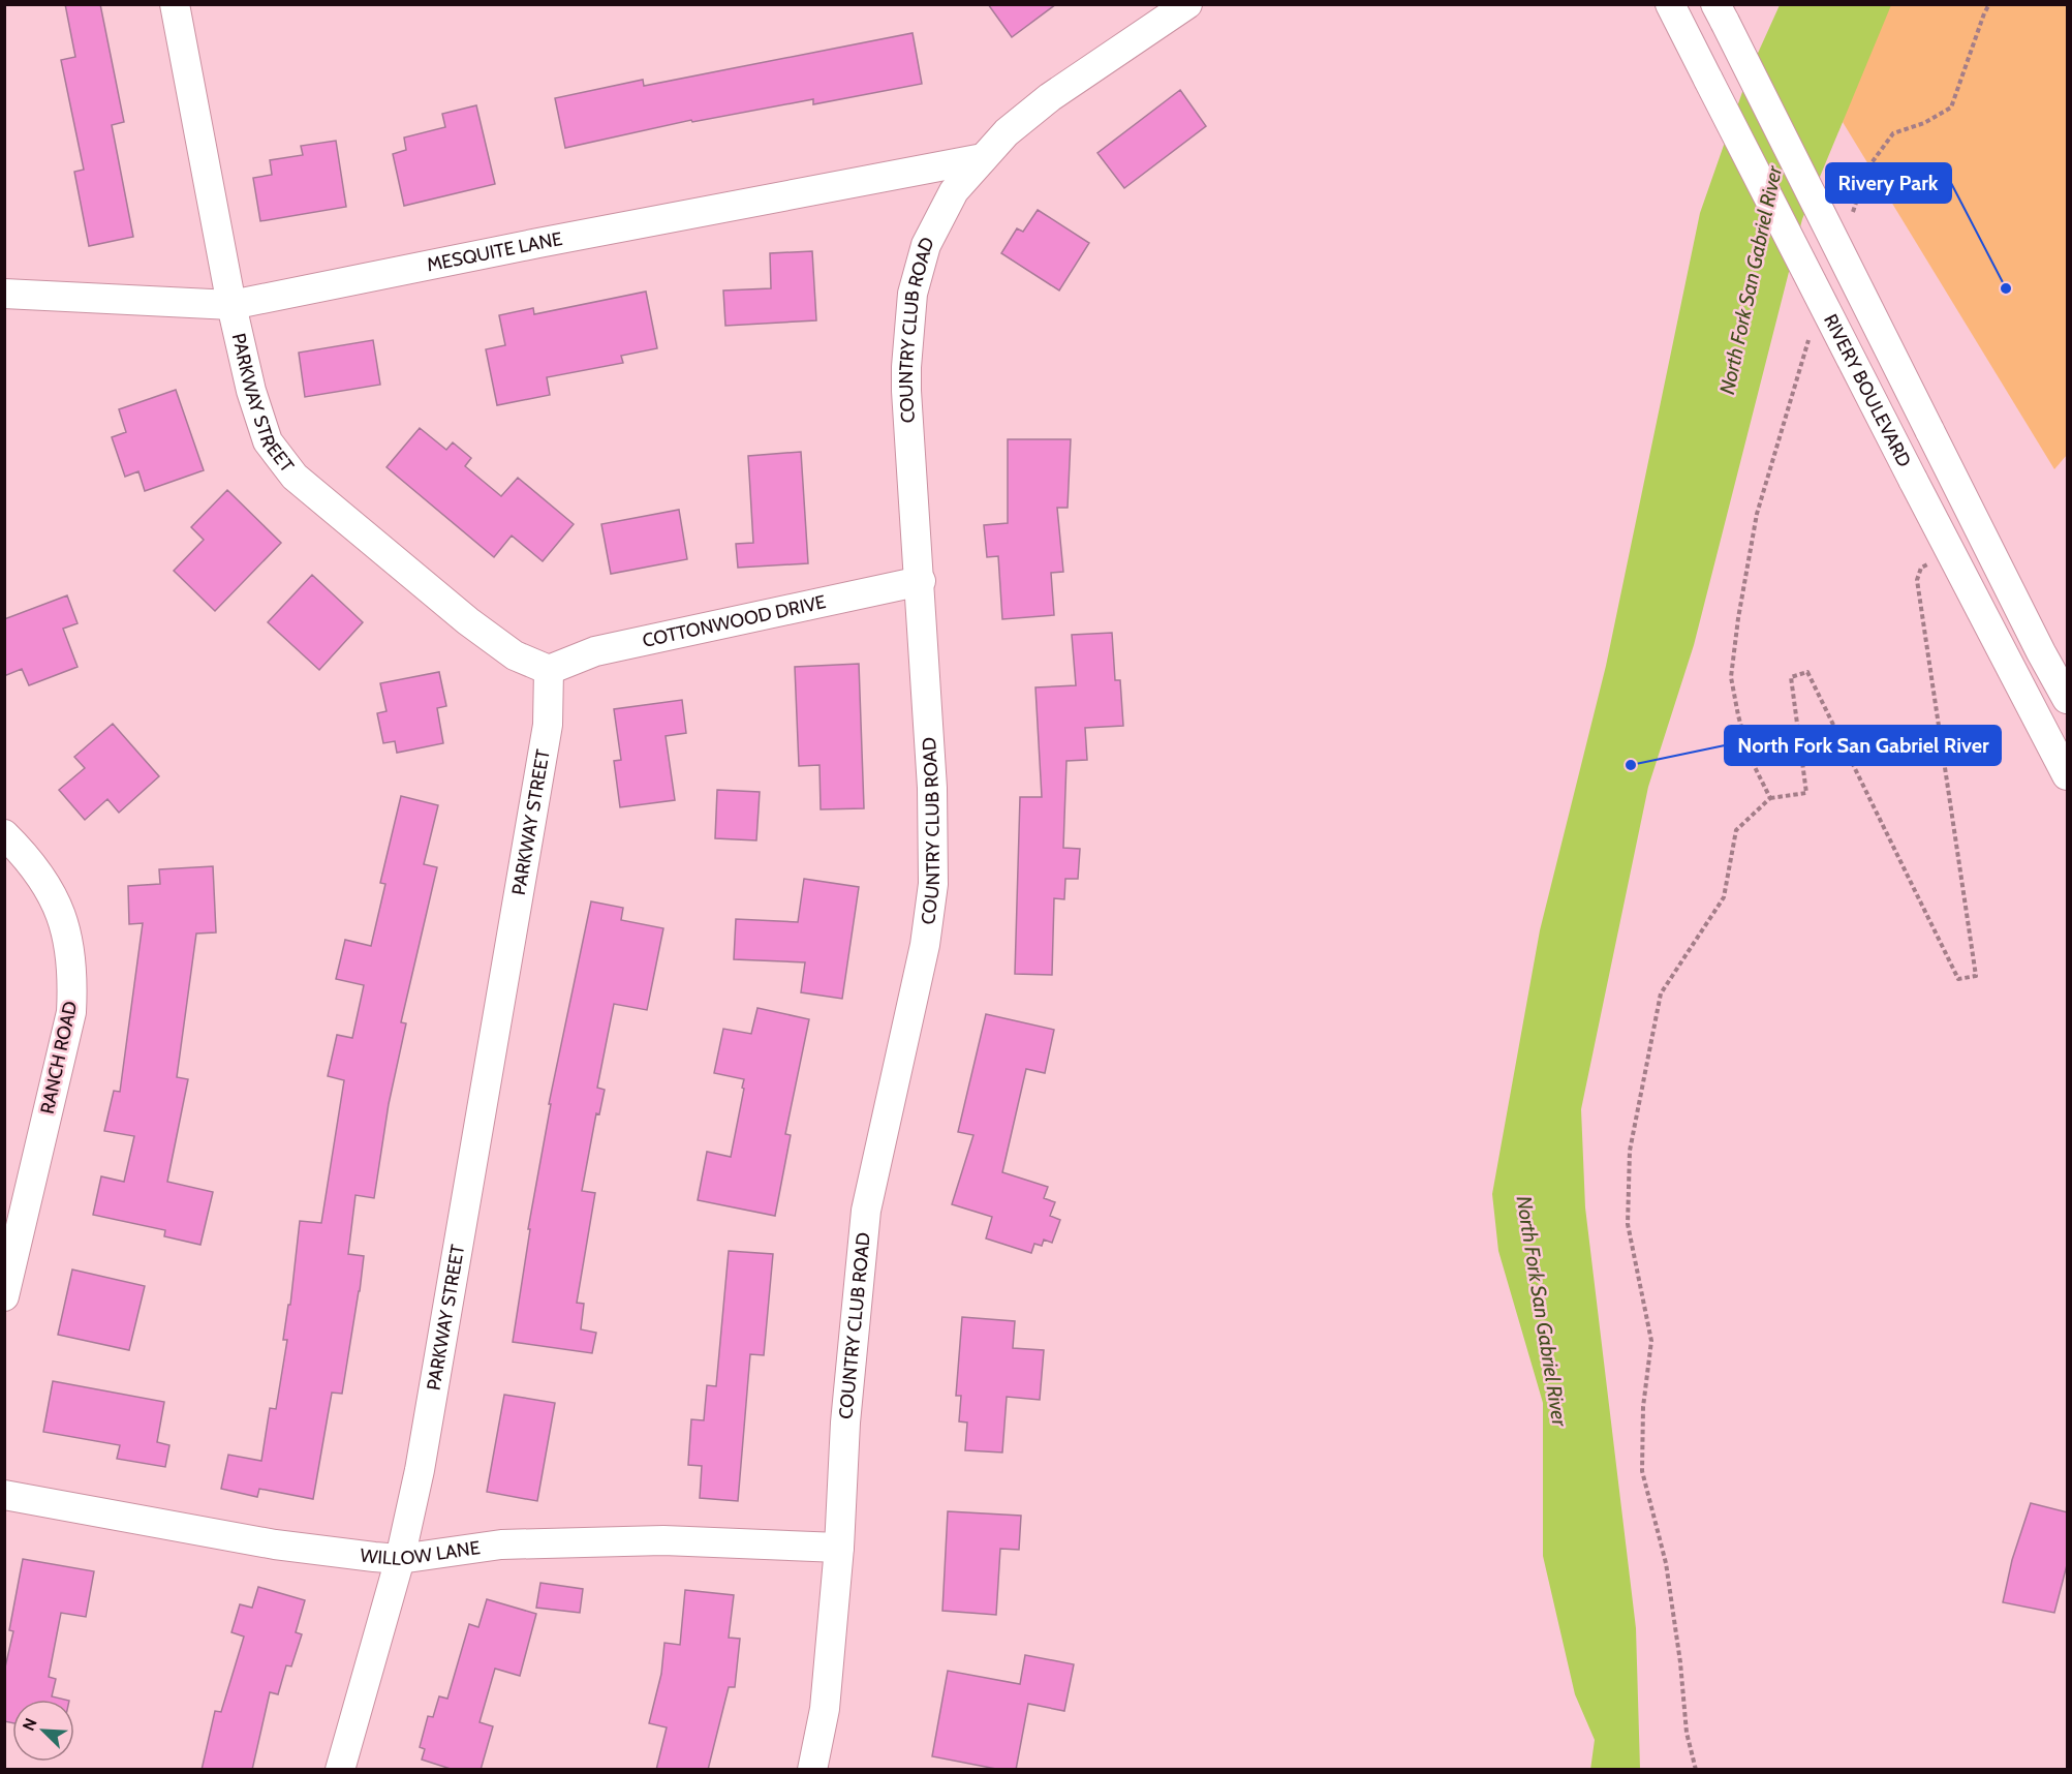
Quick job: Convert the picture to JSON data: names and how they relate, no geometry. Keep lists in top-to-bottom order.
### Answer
{
  "streets": {
    "street": [
      "MESQUITE LANE",
      "COUNTRY CLUB ROAD",
      "RIVERY BOULEVARD",
      "PARKWAY STREET",
      "COTTONWOOD DRIVE",
      "RANCH ROAD",
      "WILLOW LANE"
    ]
  },
  "crossings": [
    ["MESQUITE LANE", "COUNTRY CLUB ROAD"],
    ["MESQUITE LANE", "PARKWAY STREET"],
    ["COUNTRY CLUB ROAD", "COTTONWOOD DRIVE"],
    ["COUNTRY CLUB ROAD", "WILLOW LANE"],
    ["PARKWAY STREET", "COTTONWOOD DRIVE"],
    ["PARKWAY STREET", "WILLOW LANE"]
  ],
  "water": ["North Fork San Gabriel River"],
  "places": ["Rivery Park", "North Fork San Gabriel River"],
  "north": "top left"
}
